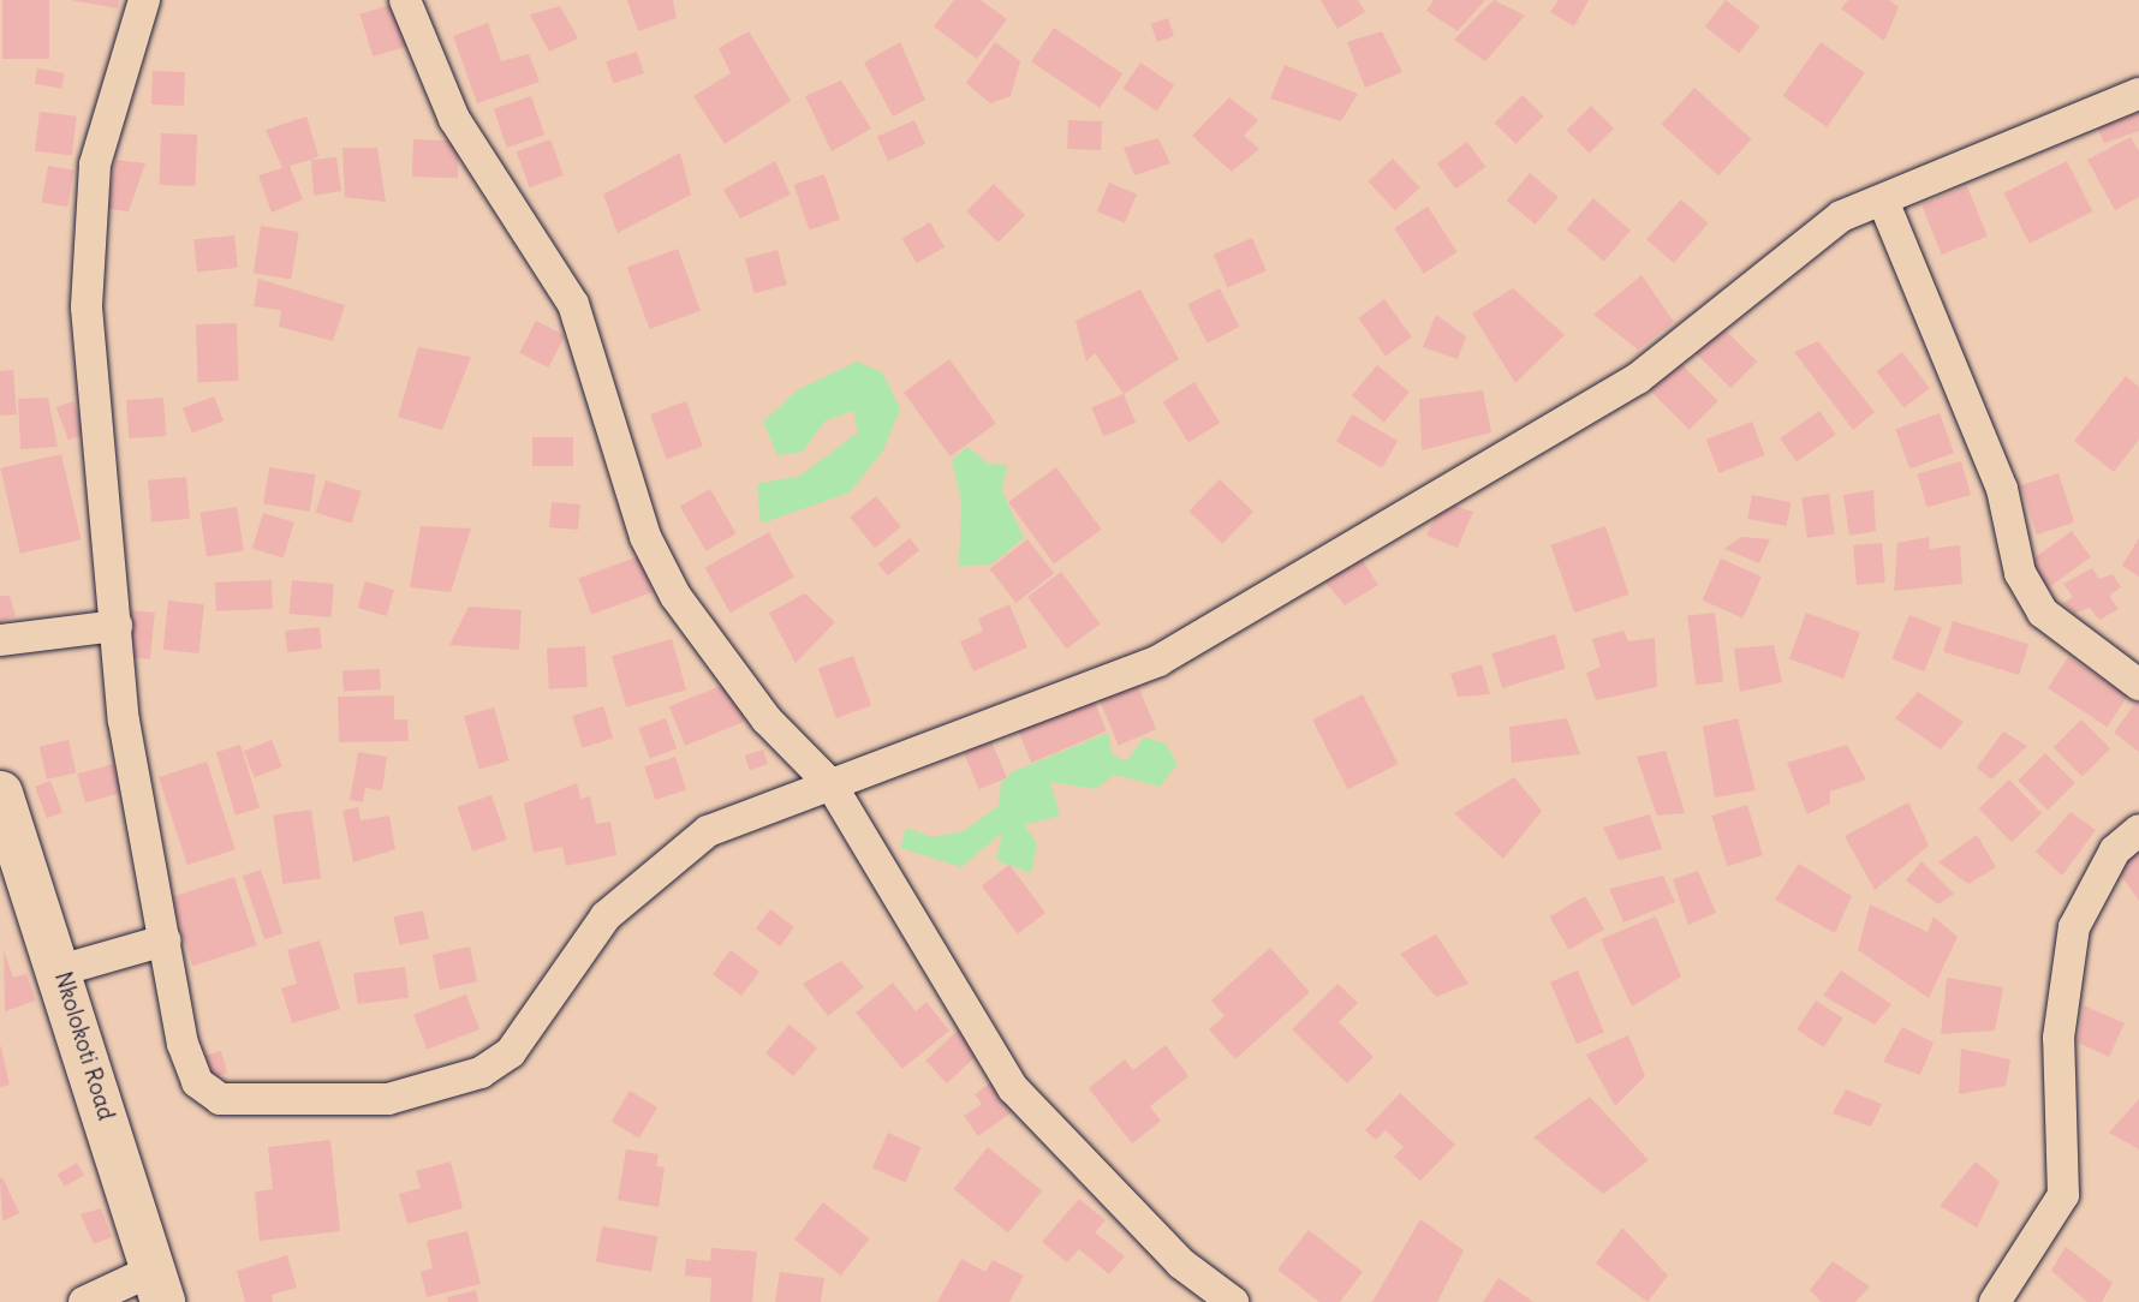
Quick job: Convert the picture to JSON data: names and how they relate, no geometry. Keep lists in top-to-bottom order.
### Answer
{
  "streets": {
    "main road": ["Nkolokoti Road"]
  }
}
